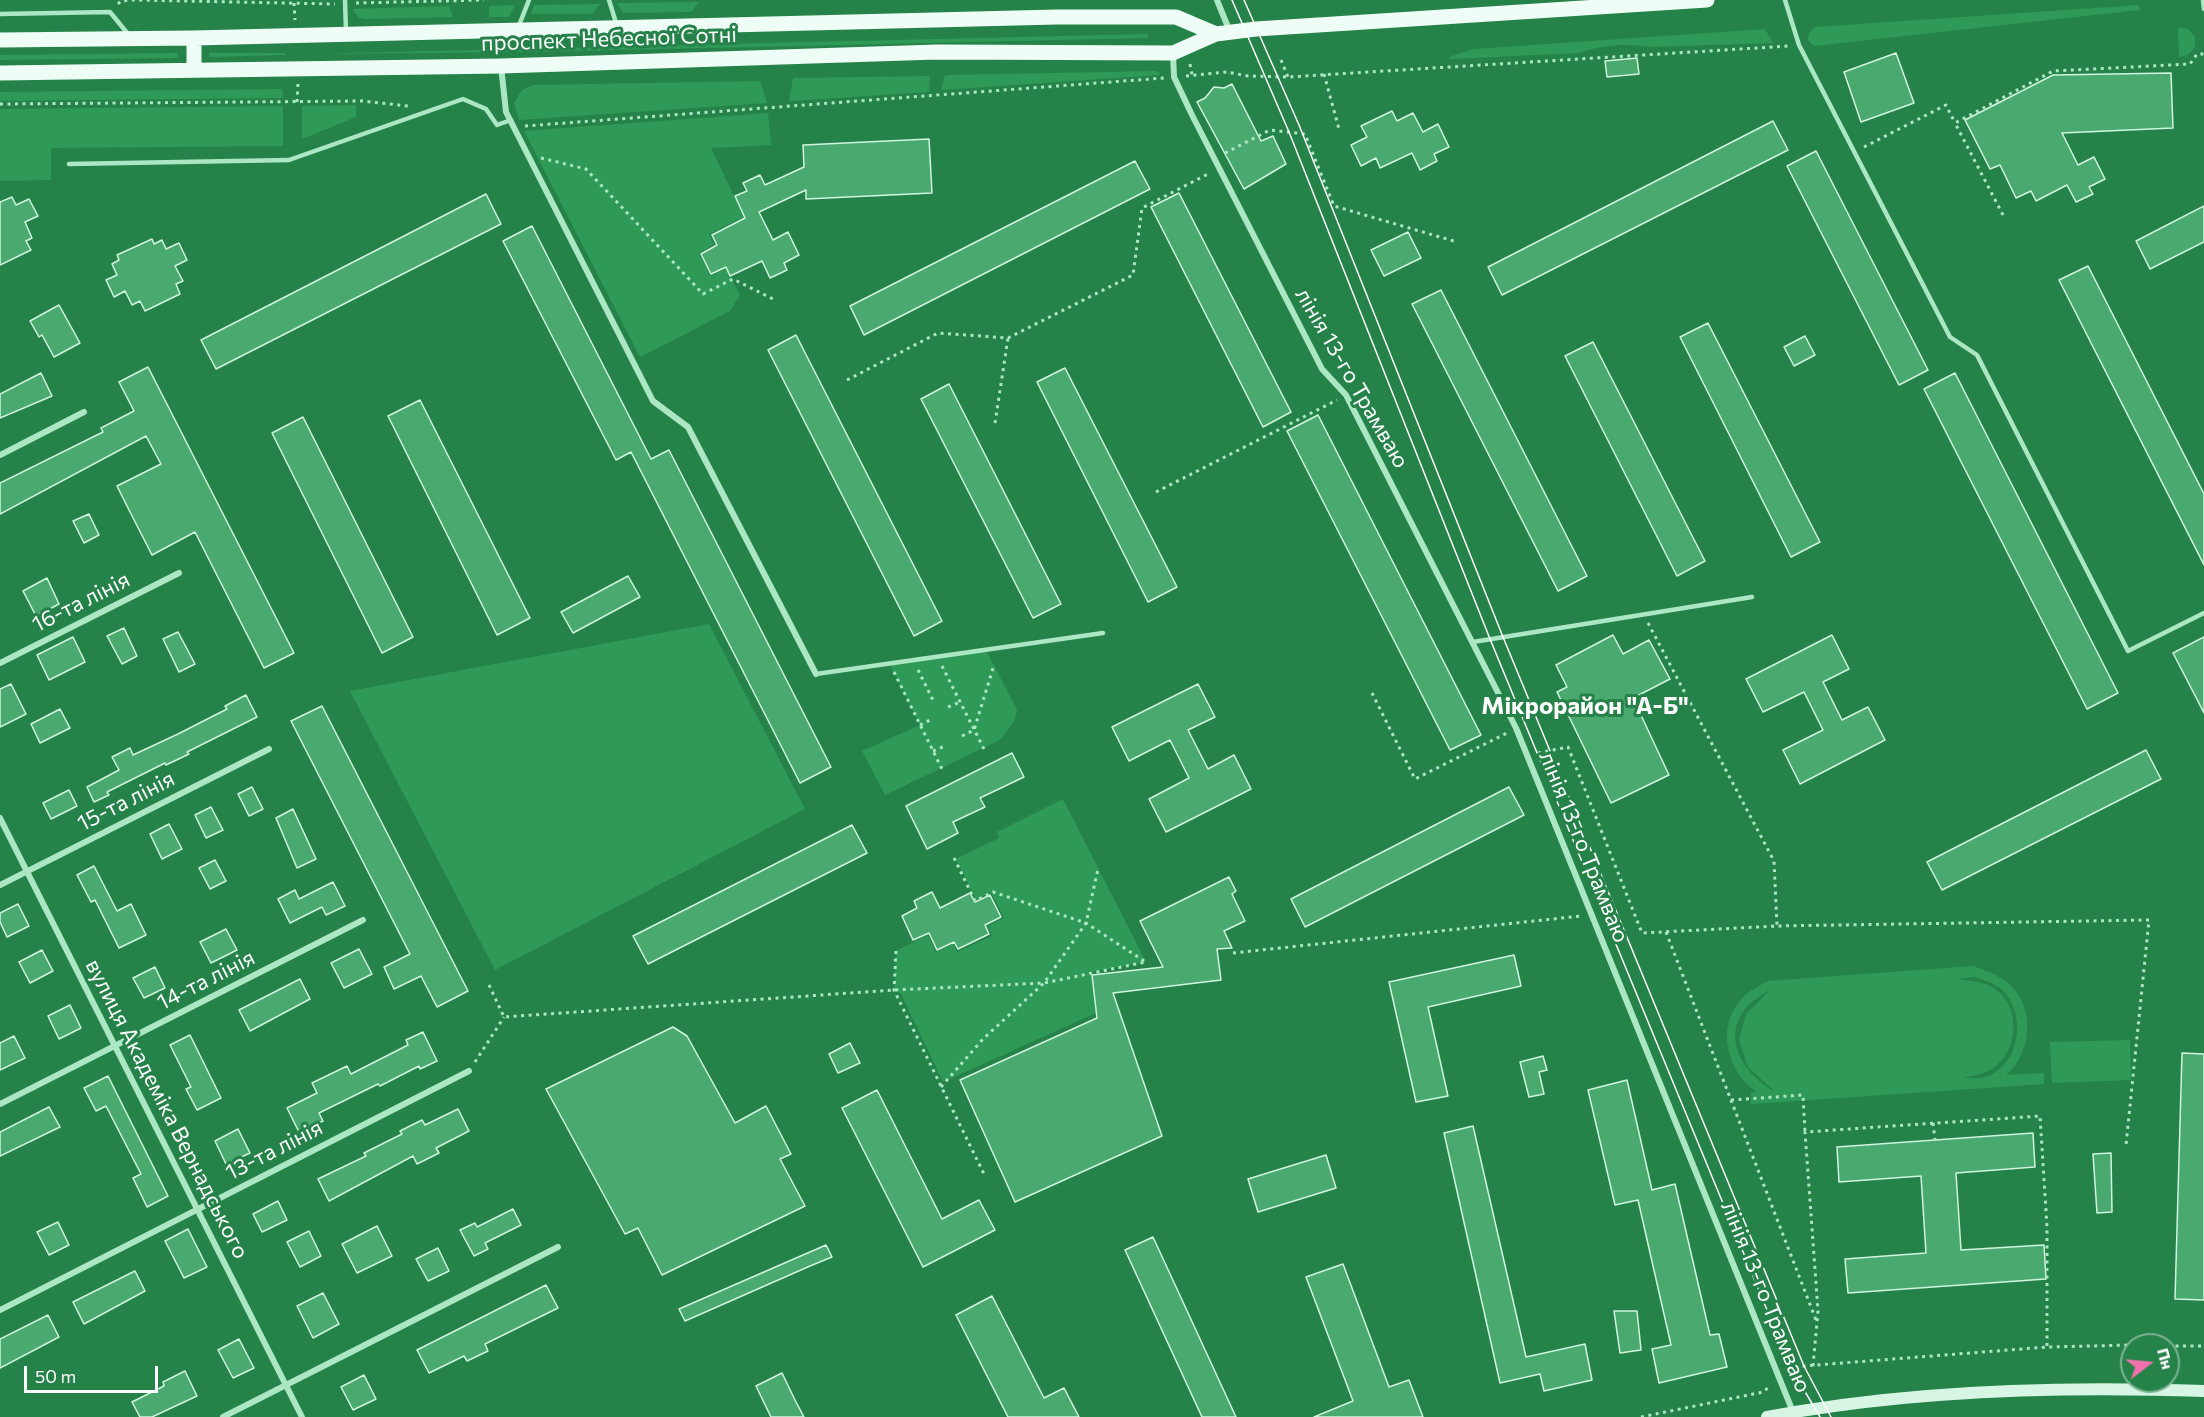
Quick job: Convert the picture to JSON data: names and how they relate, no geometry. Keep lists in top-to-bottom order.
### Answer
{
  "streets": {
    "main road": ["проспект Небесної Сотні"],
    "street": [
      "лінія 13-го Трамваю",
      "16-та лінія",
      "15-та лінія",
      "14-та лінія",
      "вулиця Академіка Вернадського",
      "13-та лінія"
    ]
  },
  "crossings": [
    ["проспект Небесної Сотні", "лінія 13-го Трамваю"],
    ["15-та лінія", "вулиця Академіка Вернадського"],
    ["14-та лінія", "вулиця Академіка Вернадського"],
    ["вулиця Академіка Вернадського", "13-та лінія"]
  ],
  "districts": ["Мікрорайон \"А-Б\""],
  "scale_bar": "50 m",
  "north": "right"
}
